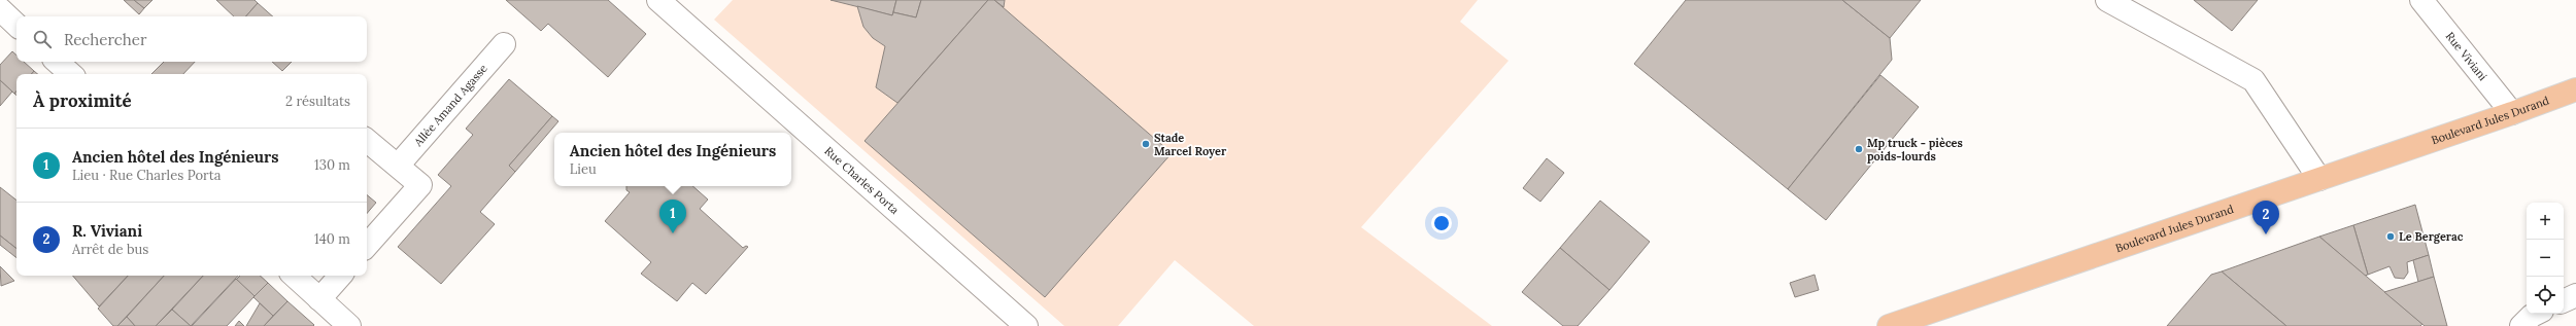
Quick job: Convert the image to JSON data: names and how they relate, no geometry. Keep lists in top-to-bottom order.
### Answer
{
  "streets": {
    "main road": ["Boulevard Jules Durand"],
    "street": ["Rue Viviani", "Allée Amand Agasse", "Rue Charles Porta"]
  },
  "crossings": [
    ["Rue Viviani", "Boulevard Jules Durand"]
  ],
  "places": ["Stade Marcel Royer", "Mp truck - pièces poids-lourds", "Le Bergerac"],
  "page": {
    "search": "Rechercher",
    "heading": ["À proximité", "2 résultats"],
    "list": [
      {
        "mark": "1",
        "name": "Ancien hôtel des Ingénieurs",
        "note": "Lieu · Rue Charles Porta",
        "value": "130 m"
      },
      {
        "mark": "2",
        "name": "R. Viviani",
        "note": "Arrêt de bus",
        "value": "140 m"
      }
    ],
    "popup": ["Ancien hôtel des Ingénieurs", "Lieu"],
    "pins": ["1", "2"],
    "map_buttons": ["+", "−"]
  }
}
